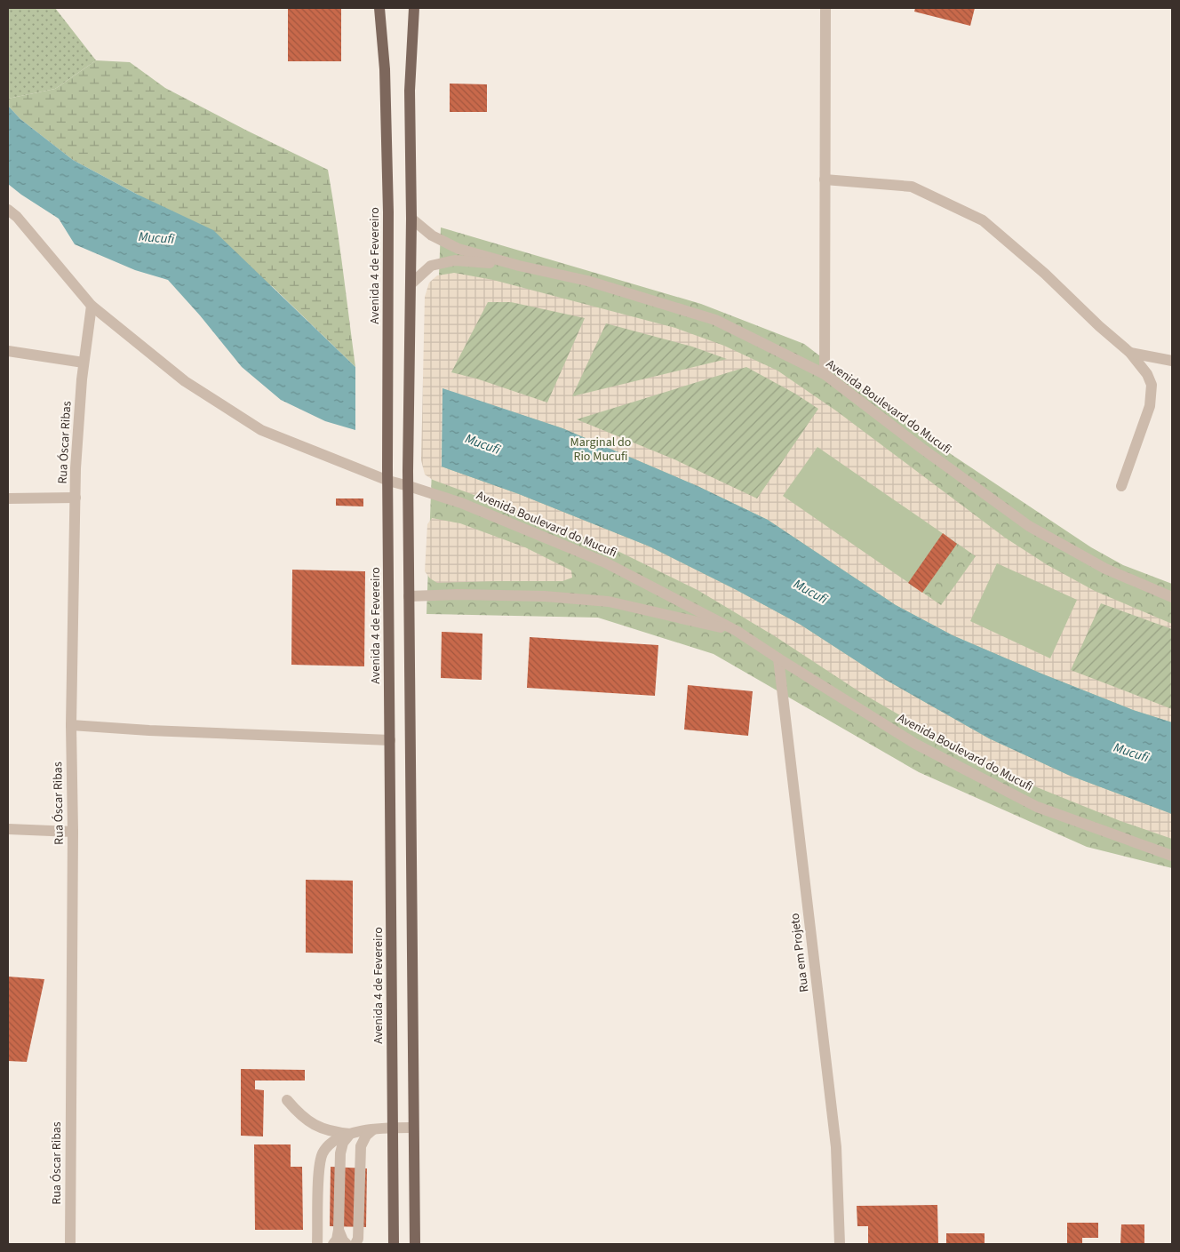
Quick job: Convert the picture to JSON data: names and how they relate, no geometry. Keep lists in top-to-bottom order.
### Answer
{
  "streets": {
    "main road": ["Avenida 4 de Fevereiro"],
    "street": ["Avenida Boulevard do Mucufi", "Rua Óscar Ribas", "Rua em Projeto"]
  },
  "crossings": [
    ["Avenida 4 de Fevereiro", "Avenida Boulevard do Mucufi"],
    ["Avenida Boulevard do Mucufi", "Rua Óscar Ribas"],
    ["Avenida Boulevard do Mucufi", "Rua em Projeto"]
  ],
  "water": ["Mucufi"],
  "parks": ["Marginal do Rio Mucufi"]
}
